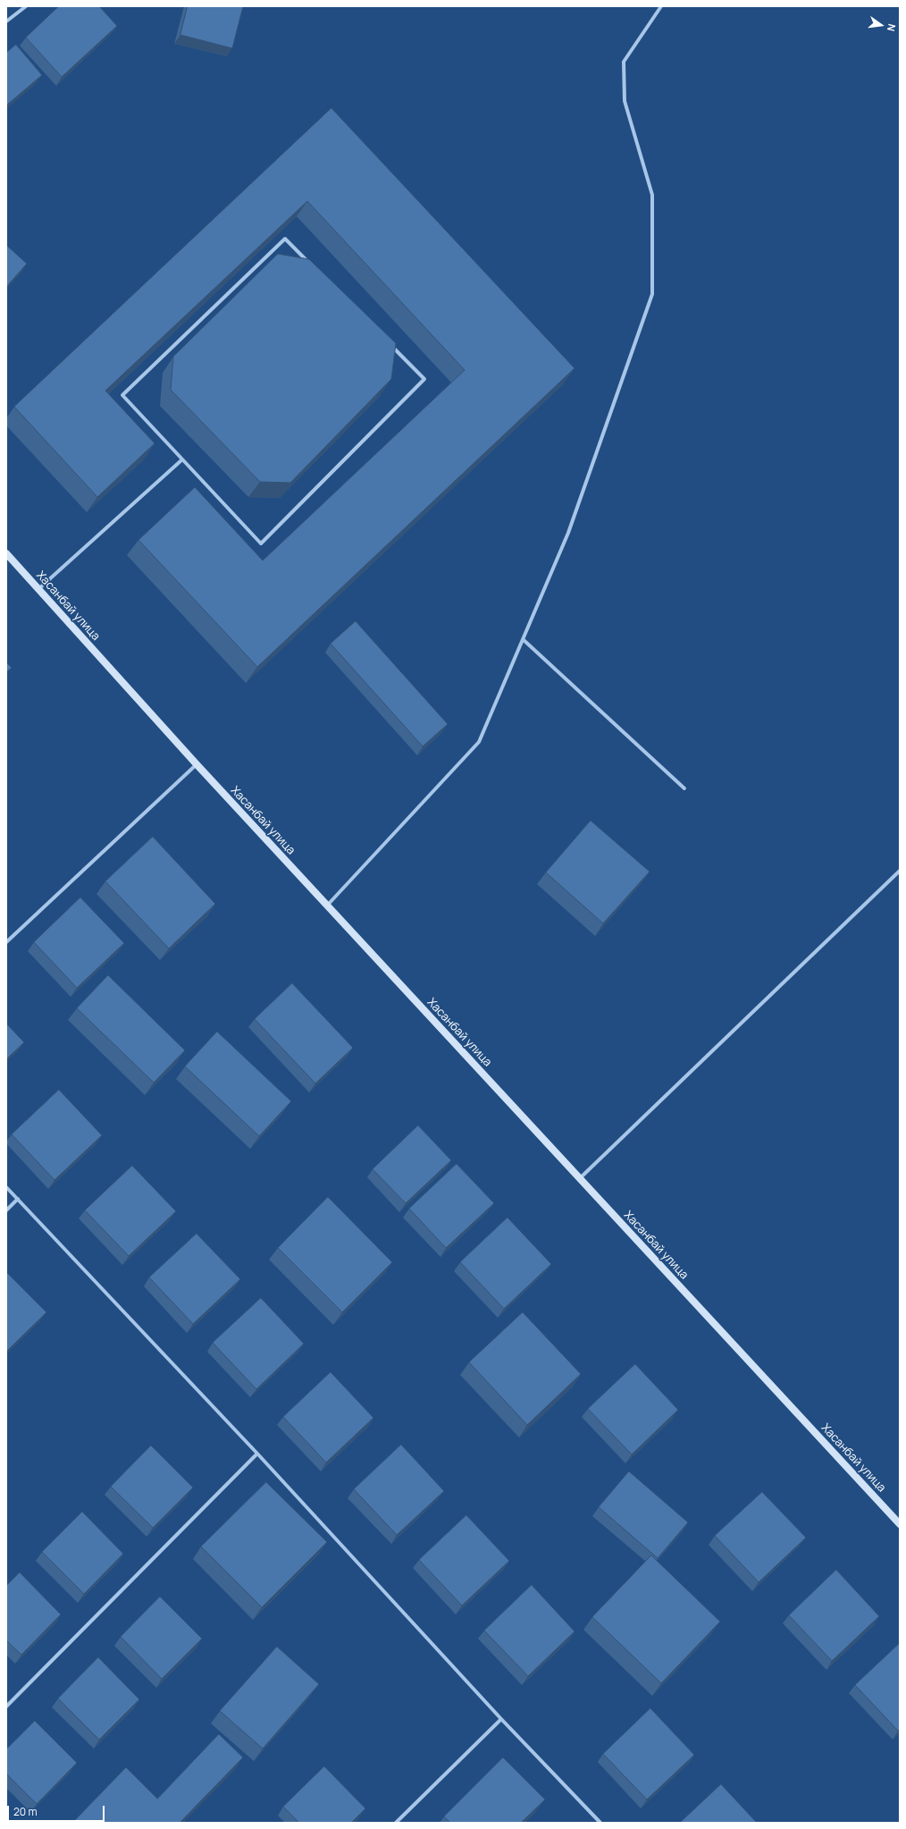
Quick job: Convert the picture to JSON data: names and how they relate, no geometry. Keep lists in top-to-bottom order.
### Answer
{
  "streets": {
    "street": ["Хасанбай улица"]
  },
  "scale_bar": "20 m",
  "north": "right"
}
